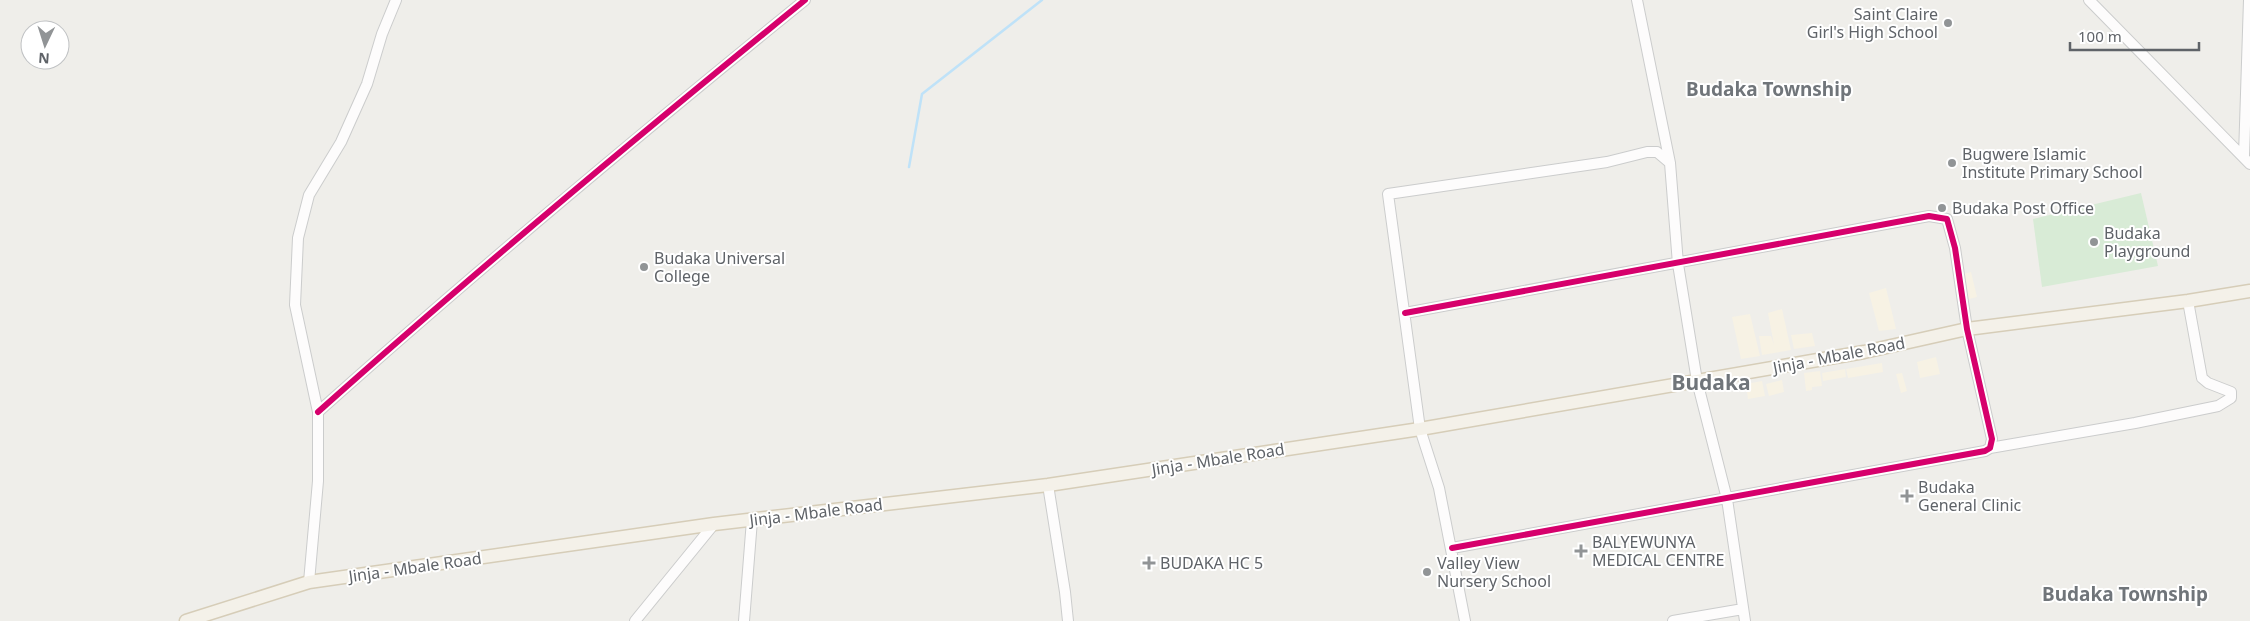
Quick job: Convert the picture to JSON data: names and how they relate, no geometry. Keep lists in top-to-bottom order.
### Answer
{
  "streets": {
    "main road": ["Jinja - Mbale Road"]
  },
  "districts": ["Budaka Township", "Budaka", "Budaka Township"],
  "places": {
    "other": [
      "Saint Claire Girl's High School",
      "Bugwere Islamic Institute Primary School",
      "Budaka Post Office",
      "Budaka Playground",
      "Budaka Universal College",
      "Valley View Nursery School"
    ],
    "health": ["Budaka General Clinic", "BALYEWUNYA MEDICAL CENTRE", "BUDAKA HC 5"]
  },
  "scale_bar": "100 m",
  "north": "bottom"
}
